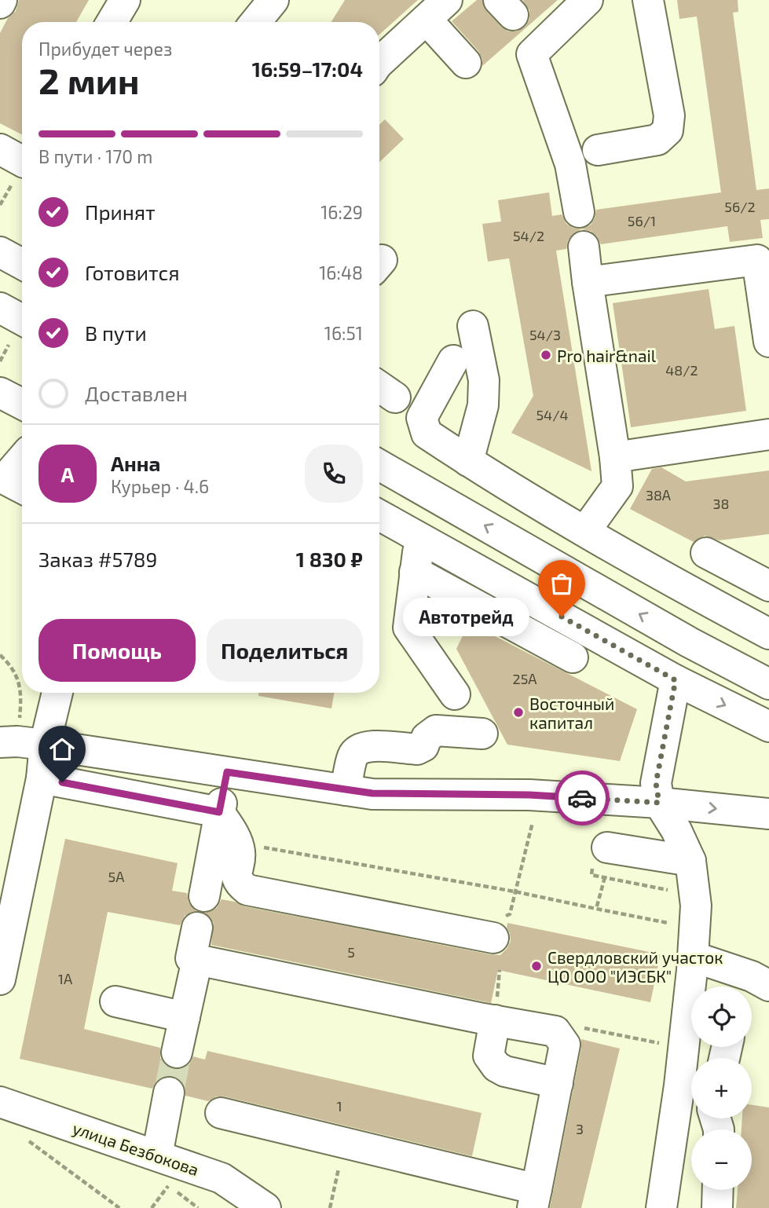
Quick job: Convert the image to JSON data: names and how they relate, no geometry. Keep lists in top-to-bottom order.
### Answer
{
  "streets": {
    "street": ["улица Безбокова"]
  },
  "places": [
    "Pro hair&nail",
    "Автотрейд",
    "Восточный капитал",
    "Свердловский участок ЦО ООО \"ИЭСБК\""
  ],
  "house_numbers": [
    "56/2",
    "56/1",
    "54/2",
    "54/3",
    "48/2",
    "54/4",
    "38А",
    "38",
    "25А",
    "5А",
    "5",
    "1А",
    "1",
    "3"
  ],
  "page": {
    "heading": ["2 мин", "Прибудет через", "16:59–17:04"],
    "panel": [
      "Анна",
      "Курьер · 4.6",
      "Заказ #5789",
      "1 830 ₽"
    ],
    "bar": "В пути · 170 m",
    "list": [
      ["Принят", "16:29"],
      ["Готовится", "16:48"],
      ["В пути", "16:51"],
      "Доставлен"
    ],
    "round": "А",
    "bubble": "Автотрейд",
    "buttons": ["Помощь", "Поделиться"],
    "map_buttons": ["+", "−"]
  }
}
